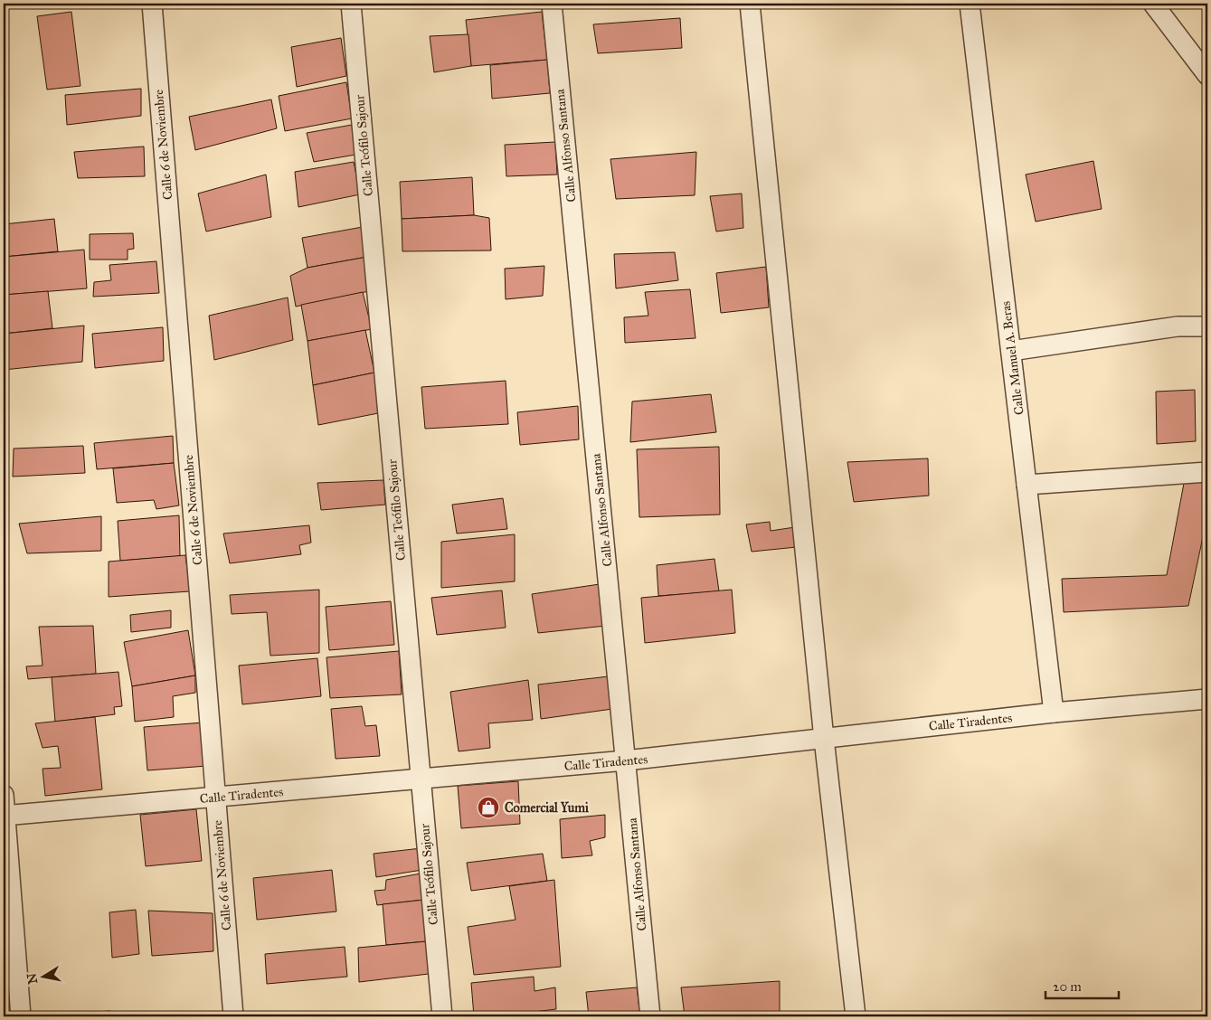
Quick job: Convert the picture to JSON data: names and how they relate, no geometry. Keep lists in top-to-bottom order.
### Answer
{
  "streets": {
    "street": [
      "Calle 6 de Noviembre",
      "Calle Teófilo Sajour",
      "Calle Alfonso Santana",
      "Calle Manuel A. Beras",
      "Calle Tiradentes"
    ]
  },
  "crossings": [
    ["Calle 6 de Noviembre", "Calle Tiradentes"],
    ["Calle Teófilo Sajour", "Calle Tiradentes"],
    ["Calle Alfonso Santana", "Calle Tiradentes"],
    ["Calle Manuel A. Beras", "Calle Tiradentes"]
  ],
  "places": {
    "shop": ["Comercial Yumi"]
  },
  "scale_bar": "20 m",
  "north": "left"
}
